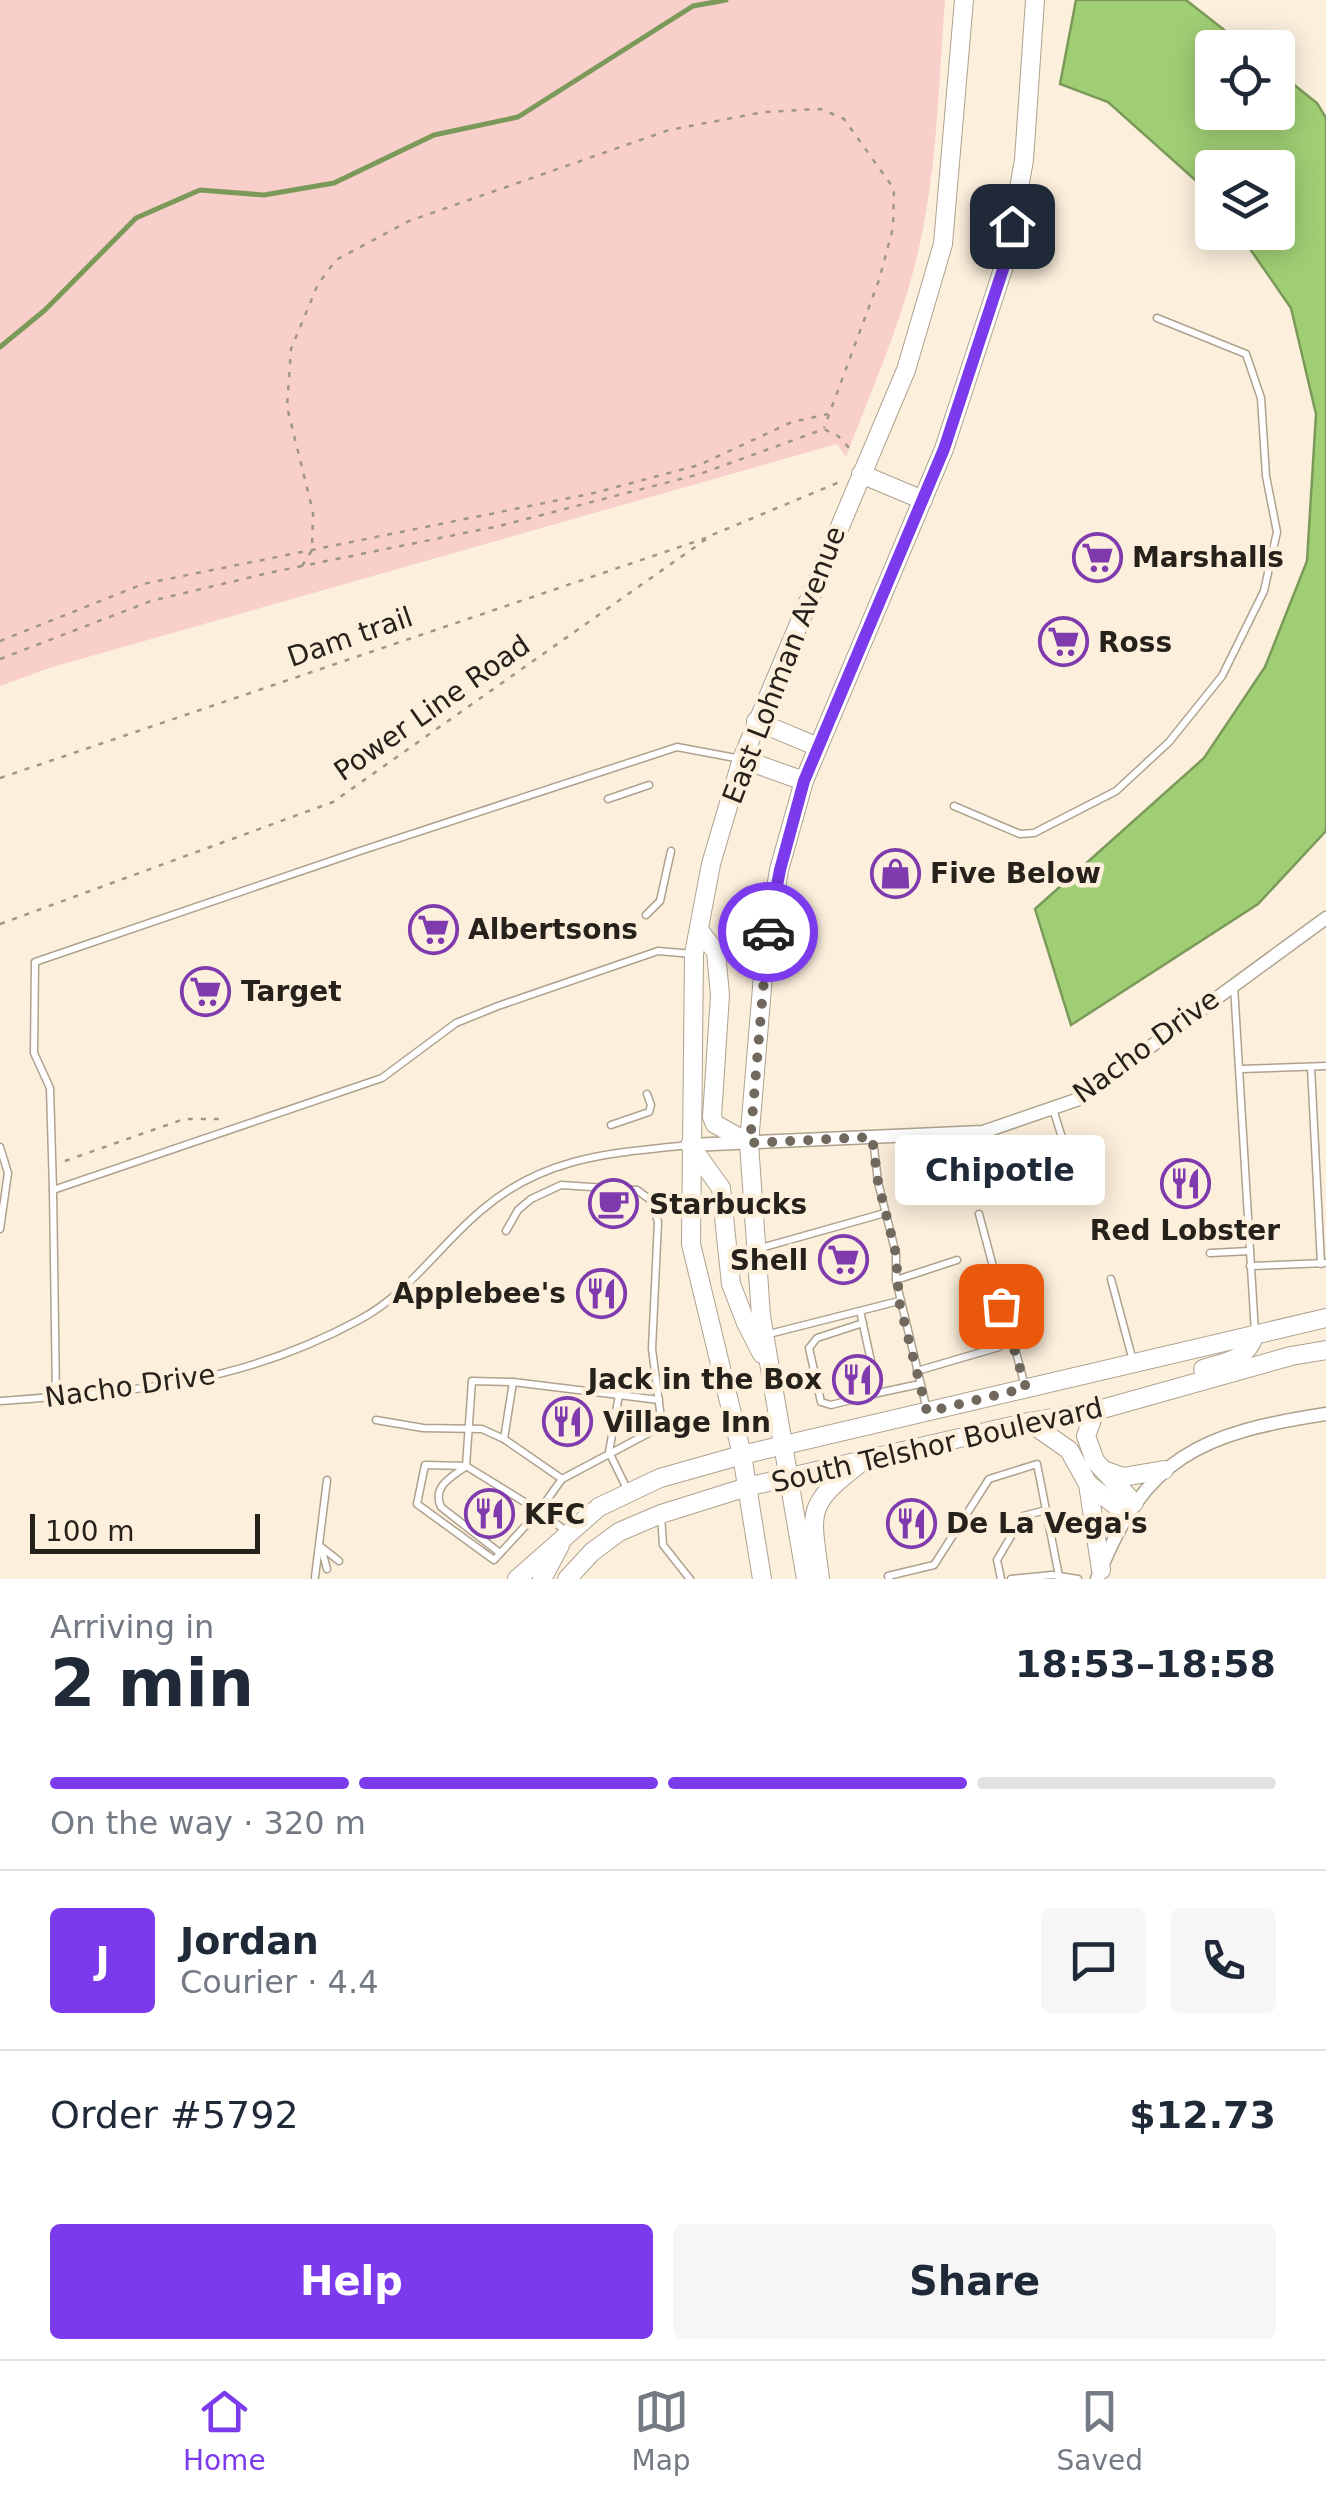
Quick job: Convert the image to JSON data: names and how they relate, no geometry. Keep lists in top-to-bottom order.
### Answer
{
  "streets": {
    "main road": ["East Lohman Avenue", "South Telshor Boulevard"],
    "street": ["Nacho Drive"],
    "path": ["Dam trail", "Power Line Road"]
  },
  "crossings": [
    ["Dam trail", "Power Line Road"],
    ["East Lohman Avenue", "Power Line Road"],
    ["East Lohman Avenue", "Nacho Drive"],
    ["East Lohman Avenue", "South Telshor Boulevard"]
  ],
  "places": {
    "supermarket": [
      "Marshalls",
      "Ross",
      "Albertsons",
      "Target",
      "Shell"
    ],
    "shop": ["Five Below"],
    "restaurant": [
      "Red Lobster",
      "Applebee's",
      "Jack in the Box",
      "Village Inn",
      "KFC",
      "De La Vega's"
    ],
    "cafe": ["Starbucks"],
    "other": ["Chipotle"]
  },
  "scale_bar": "100 m",
  "page": {
    "bubble": "Chipotle",
    "scale": "100 m",
    "heading": ["2 min", "Arriving in", "18:53–18:58"],
    "panel": [
      "Jordan",
      "Courier · 4.4",
      "Order #5792",
      "$12.73"
    ],
    "bar": "On the way · 320 m",
    "round": "J",
    "buttons": ["Help", "Share"],
    "tabs": ["Home", "Map", "Saved"]
  }
}
